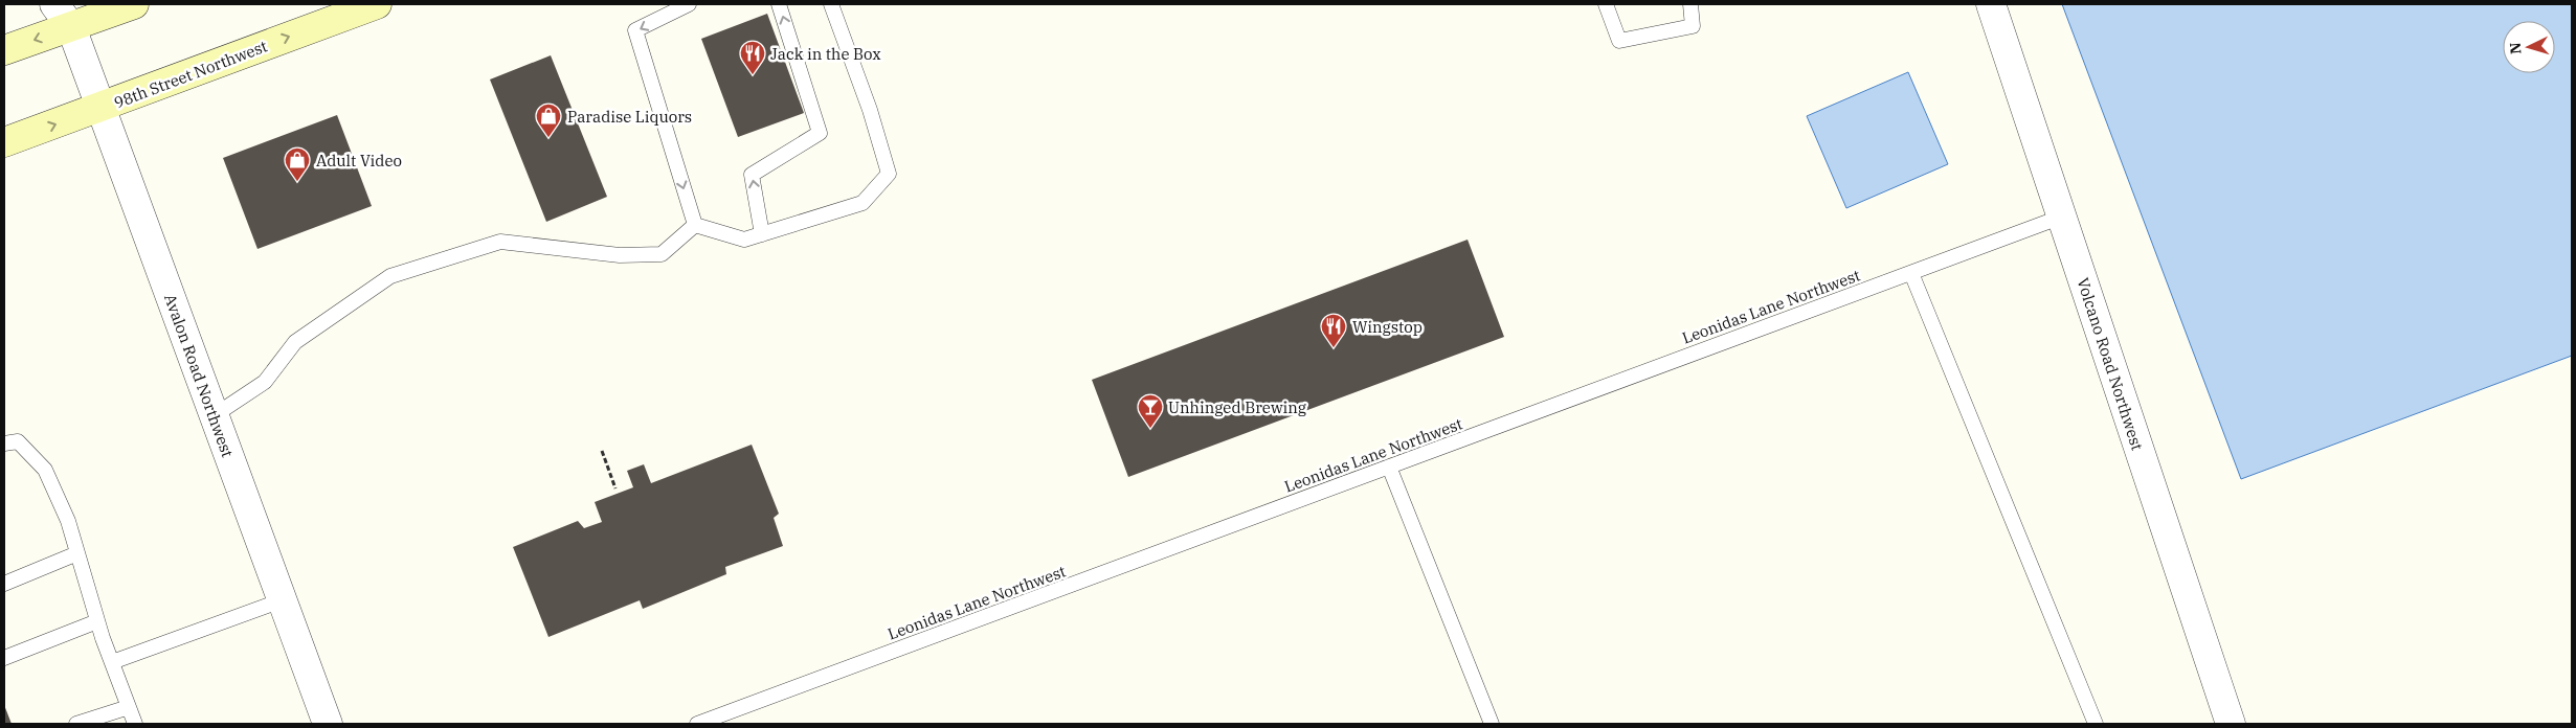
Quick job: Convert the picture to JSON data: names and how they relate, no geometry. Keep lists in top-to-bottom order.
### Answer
{
  "streets": {
    "main road": ["98th Street Northwest"],
    "street": ["Volcano Road Northwest", "Avalon Road Northwest"],
    "lane": ["Leonidas Lane Northwest"]
  },
  "crossings": [
    ["98th Street Northwest", "Avalon Road Northwest"],
    ["Leonidas Lane Northwest", "Volcano Road Northwest"]
  ],
  "places": {
    "restaurant": ["Jack in the Box", "Wingstop"],
    "shop": ["Paradise Liquors", "Adult Video"],
    "bar": ["Unhinged Brewing"]
  },
  "north": "left"
}
